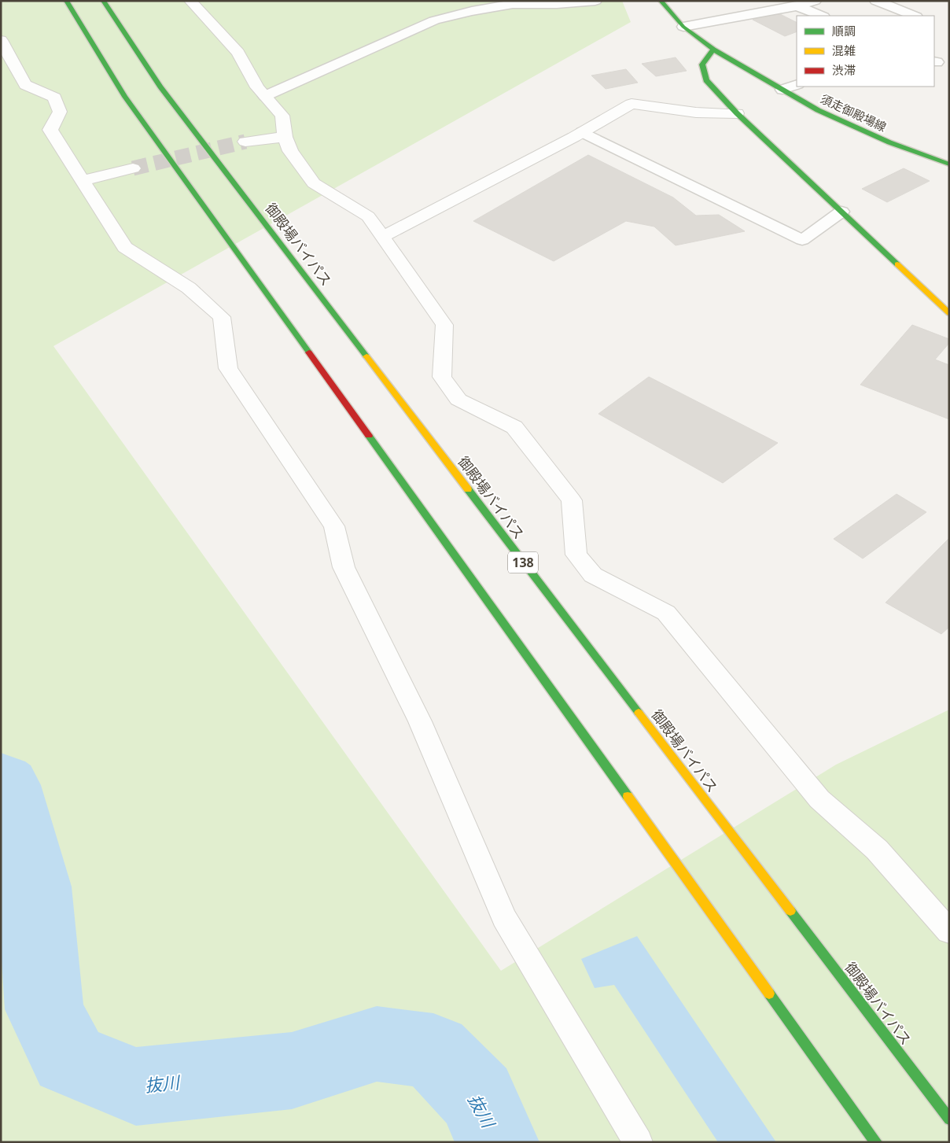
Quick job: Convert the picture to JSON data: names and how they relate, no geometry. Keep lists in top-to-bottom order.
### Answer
{
  "streets": {
    "main road": ["須走御殿場線", "御殿場バイパス", "138"]
  },
  "water": ["抜川"],
  "legend": ["順調", "混雑", "渋滞"]
}
